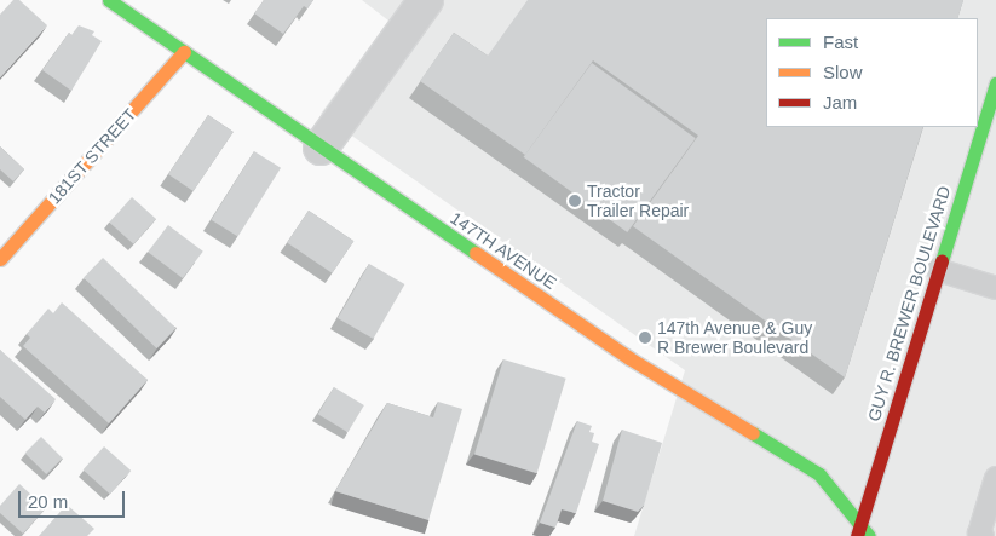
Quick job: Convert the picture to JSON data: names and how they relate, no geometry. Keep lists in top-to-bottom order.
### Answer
{
  "streets": {
    "street": ["181ST STREET", "147TH AVENUE", "GUY R. BREWER BOULEVARD"]
  },
  "crossings": [
    ["181ST STREET", "147TH AVENUE"],
    ["147TH AVENUE", "GUY R. BREWER BOULEVARD"]
  ],
  "places": ["Tractor Trailer Repair", "147th Avenue & Guy R Brewer Boulevard"],
  "legend": ["Fast", "Slow", "Jam"],
  "scale_bar": "20 m"
}
